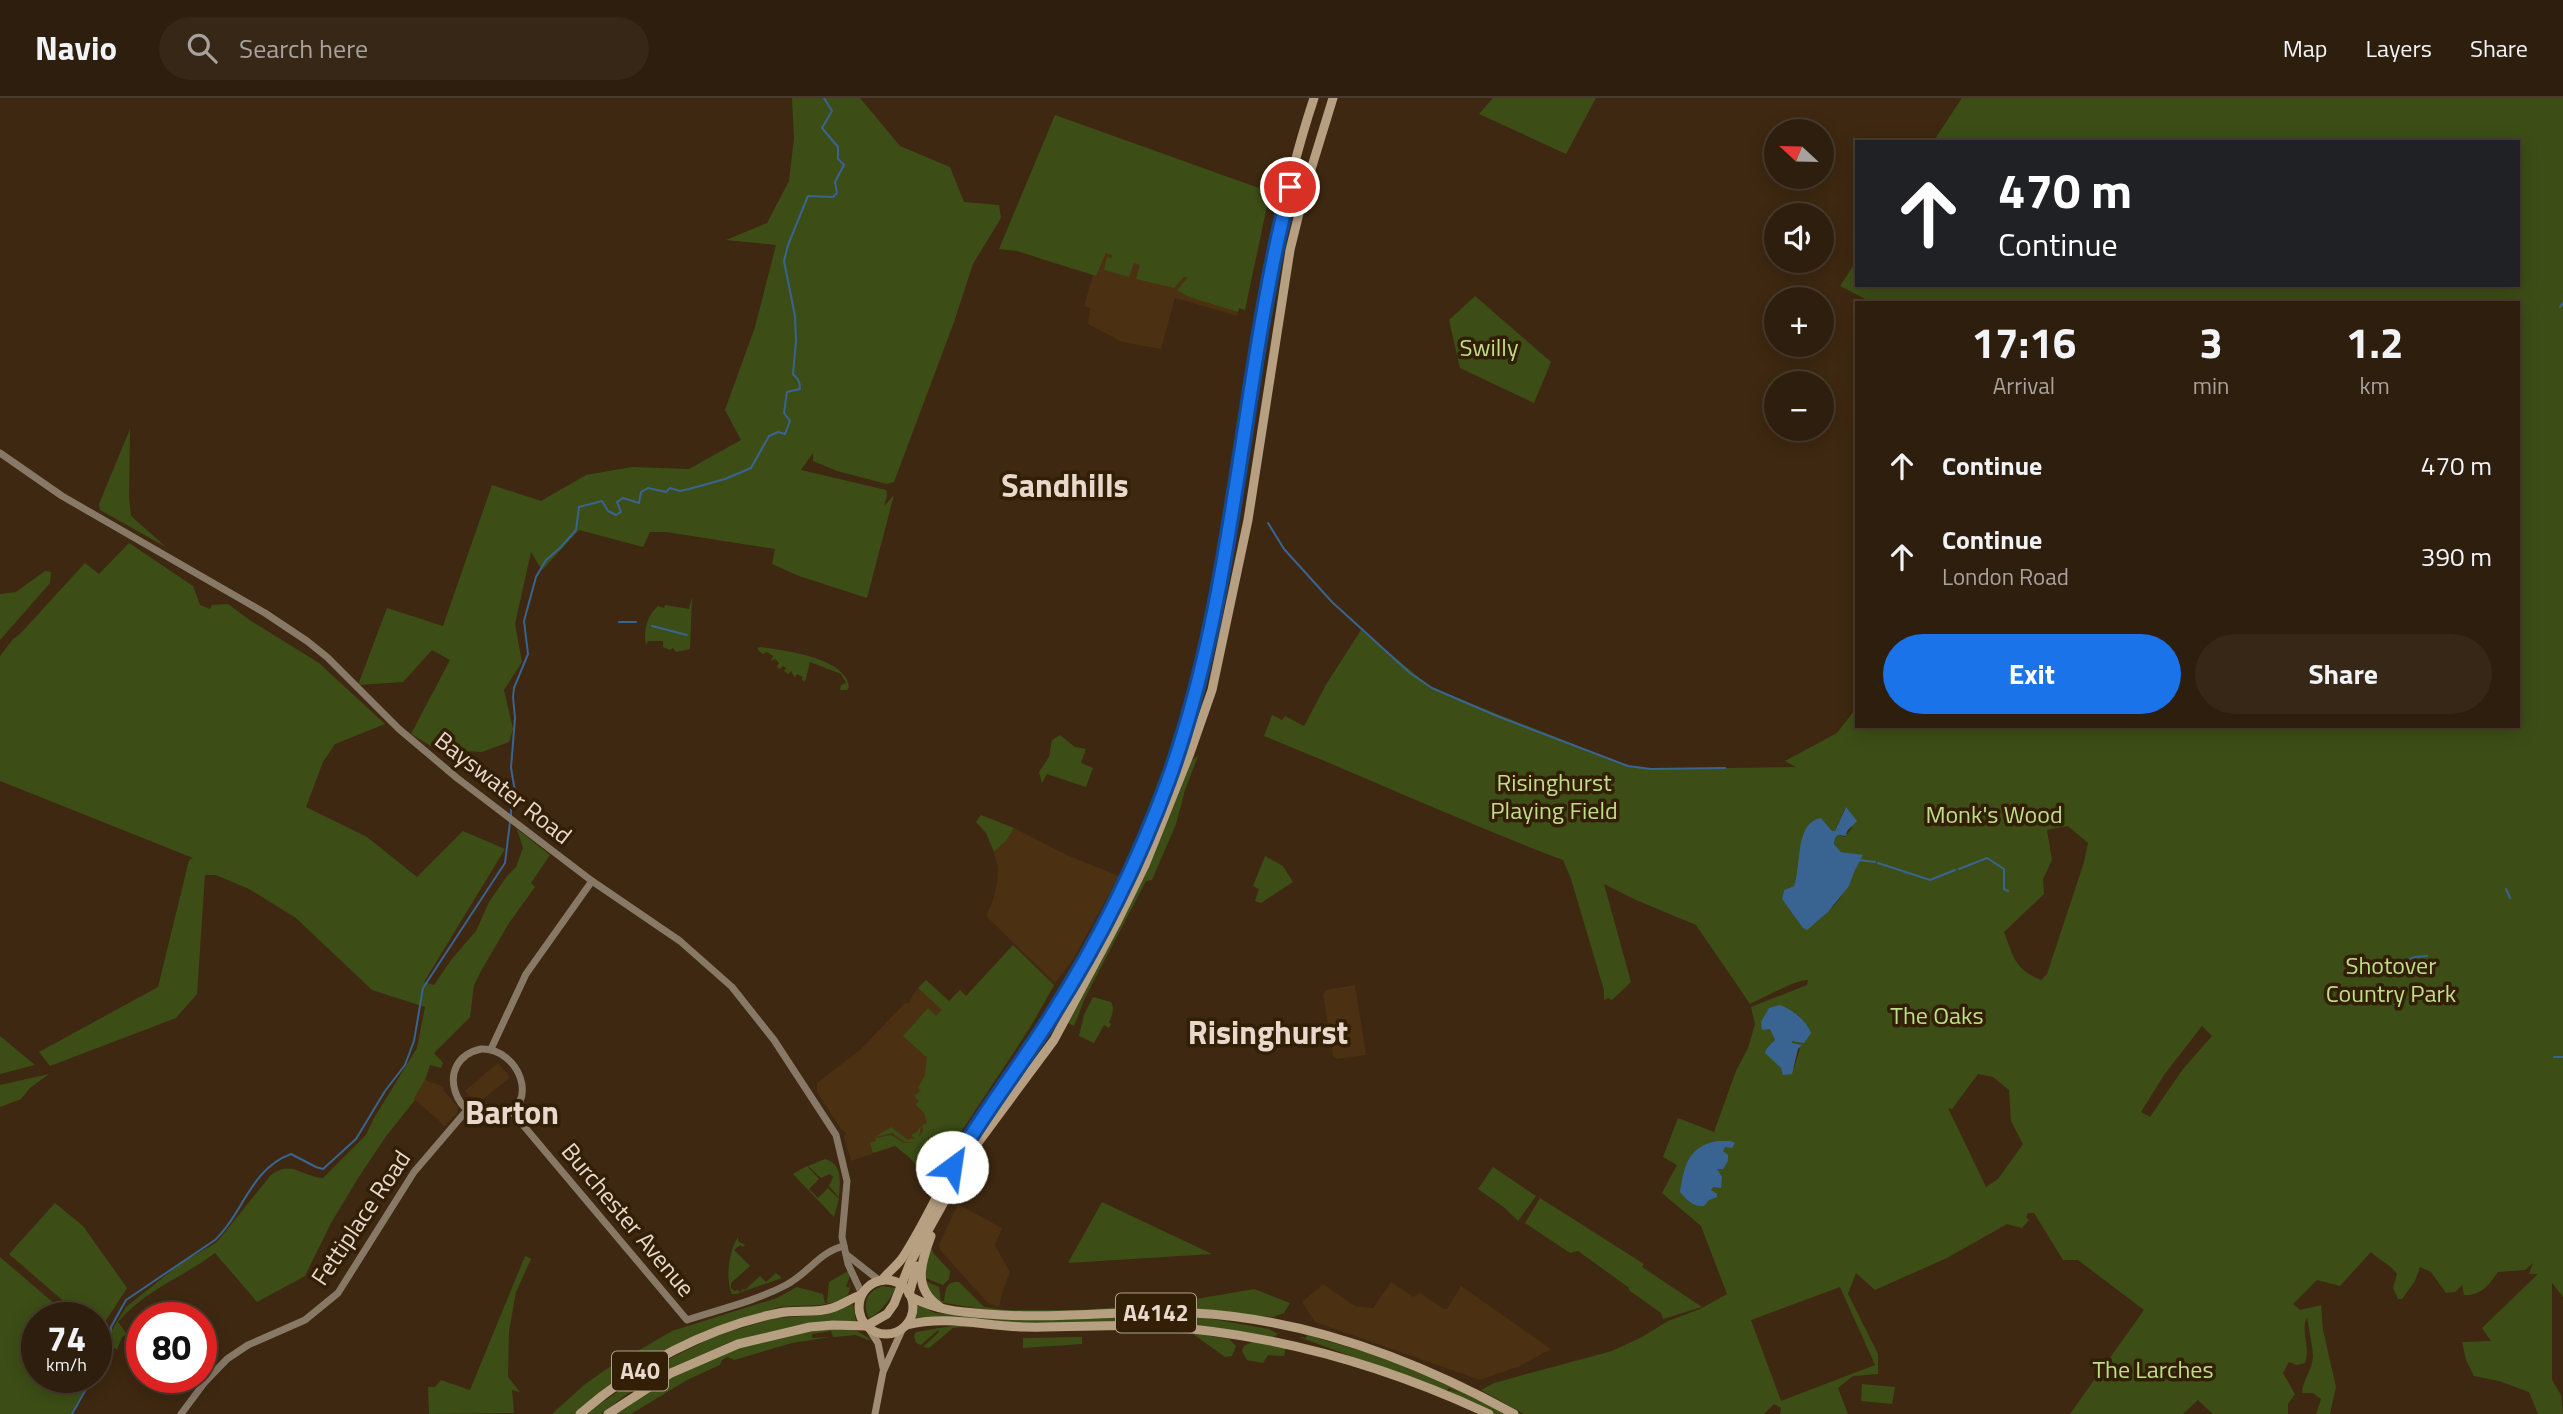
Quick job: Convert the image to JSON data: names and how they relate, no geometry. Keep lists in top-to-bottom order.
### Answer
{
  "streets": {
    "highway": ["A4142", "A40"],
    "street": ["Bayswater Road", "Fettiplace Road", "Burchester Avenue"]
  },
  "crossings": [
    ["Bayswater Road", "Burchester Avenue"],
    ["Bayswater Road", "A40"],
    ["Fettiplace Road", "Burchester Avenue"]
  ],
  "districts": ["Sandhills", "Risinghurst", "Barton"],
  "parks": [
    "Swilly",
    "Risinghurst Playing Field",
    "Monk's Wood",
    "Shotover Country Park",
    "The Oaks",
    "The Larches"
  ],
  "north": "left",
  "page": {
    "header": "Navio",
    "search": "Search here",
    "nav": ["Map", "Layers", "Share"],
    "map_buttons": ["+", "−"],
    "turn": ["470 m", "Continue"],
    "eta": [
      "17:16",
      "Arrival",
      "3",
      "min",
      "1.2",
      "km"
    ],
    "list": [
      {
        "name": "Continue",
        "value": "470 m"
      },
      {
        "name": "Continue",
        "note": "London Road",
        "value": "390 m"
      }
    ],
    "buttons": ["Exit", "Share"],
    "speed": "74 km/h",
    "limit": "80"
  }
}
